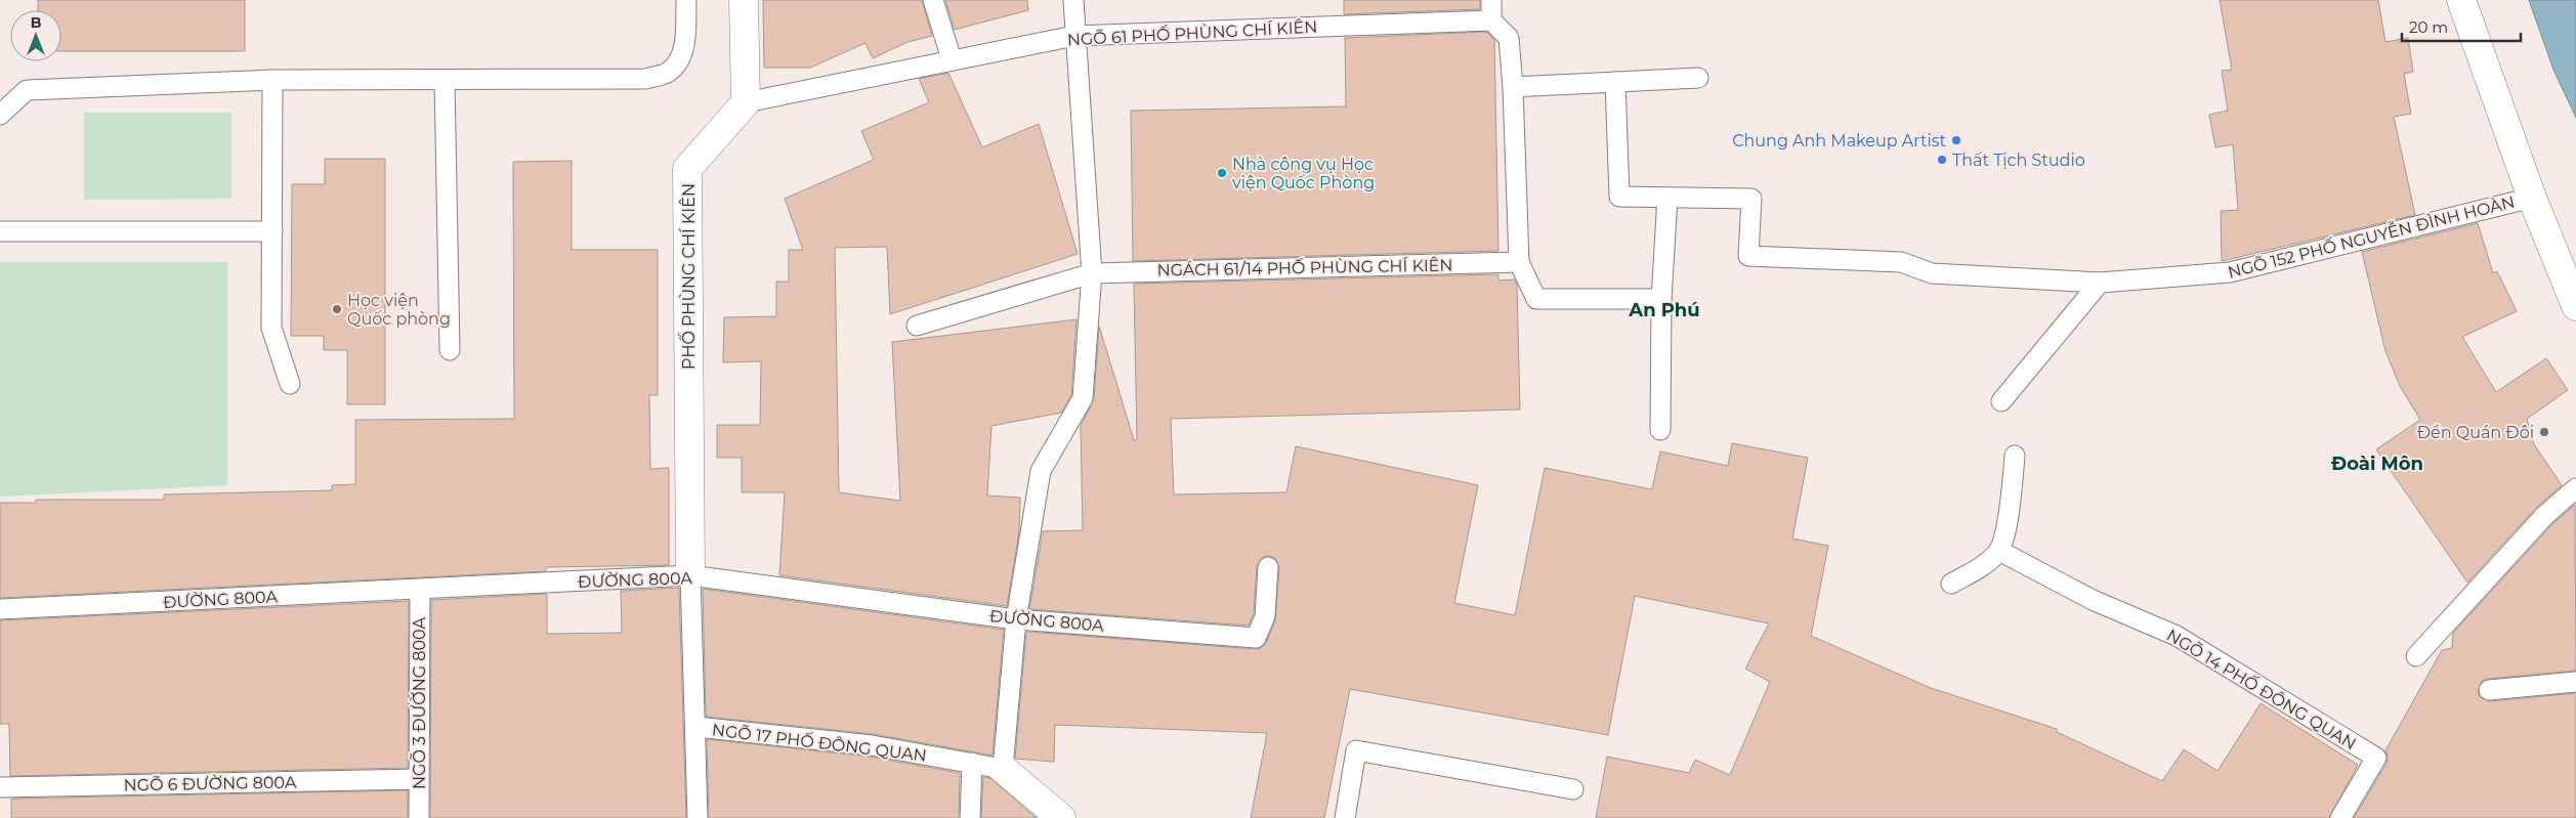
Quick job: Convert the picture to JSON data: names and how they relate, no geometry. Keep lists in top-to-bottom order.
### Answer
{
  "streets": {
    "street": ["PHỐ PHÙNG CHÍ KIÊN"],
    "lane": [
      "NGÕ 61 PHỐ PHÙNG CHÍ KIÊN",
      "NGÕ 152 PHỐ NGUYỄN ĐÌNH HOÀN",
      "NGÁCH 61/14 PHỐ PHÙNG CHÍ KIÊN",
      "ĐƯỜNG 800A",
      "NGÕ 14 PHỐ ĐÔNG QUAN",
      "NGÕ 3 ĐƯỜNG 800A",
      "NGÕ 17 PHỐ ĐÔNG QUAN",
      "NGÕ 6 ĐƯỜNG 800A"
    ]
  },
  "crossings": [
    ["NGÕ 61 PHỐ PHÙNG CHÍ KIÊN", "PHỐ PHÙNG CHÍ KIÊN"],
    ["PHỐ PHÙNG CHÍ KIÊN", "ĐƯỜNG 800A"],
    ["ĐƯỜNG 800A", "NGÕ 3 ĐƯỜNG 800A"],
    ["NGÕ 3 ĐƯỜNG 800A", "NGÕ 6 ĐƯỜNG 800A"]
  ],
  "districts": ["An Phú", "Đoài Môn"],
  "places": [
    "Chung Anh Makeup Artist",
    "Thất Tịch Studio",
    "Nhà công vụ Học viện Quốc Phòng",
    "Học viện Quốc phòng",
    "Đền Quán Đôi"
  ],
  "scale_bar": "20 m",
  "north": "top"
}
